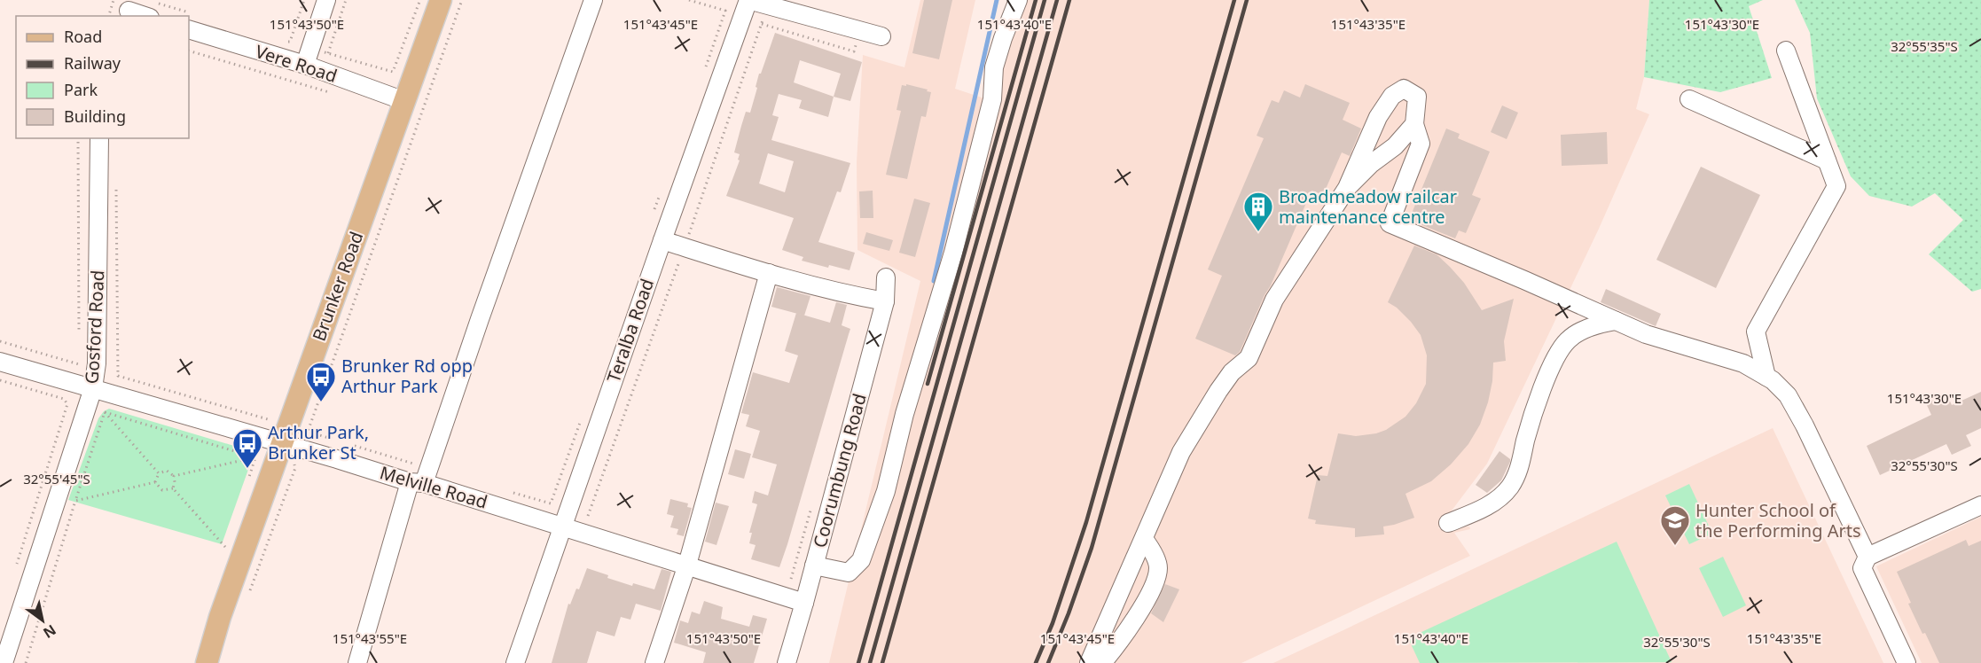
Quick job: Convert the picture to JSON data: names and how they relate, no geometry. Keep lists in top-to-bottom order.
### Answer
{
  "streets": {
    "main road": ["Brunker Road"],
    "street": [
      "Vere Road",
      "Gosford Road",
      "Teralba Road",
      "Coorumbung Road",
      "Melville Road"
    ]
  },
  "crossings": [
    ["Vere Road", "Brunker Road"],
    ["Brunker Road", "Melville Road"],
    ["Gosford Road", "Melville Road"],
    ["Teralba Road", "Melville Road"],
    ["Coorumbung Road", "Melville Road"]
  ],
  "places": {
    "building": ["Broadmeadow railcar maintenance centre"],
    "bus stop": ["Brunker Rd opp Arthur Park", "Arthur Park, Brunker St"],
    "school or university": ["Hunter School of the Performing Arts"]
  },
  "legend": [
    "Road",
    "Railway",
    "Park",
    "Building"
  ],
  "north": "bottom right",
  "coordinates": [
    "151°43'45\"E",
    "151°43'40\"E",
    "151°43'35\"E",
    "151°43'30\"E",
    "151°43'50\"E",
    "32°55'35\"S",
    "32°55'30\"S",
    "32°55'45\"S",
    "151°43'55\"E"
  ]
}
